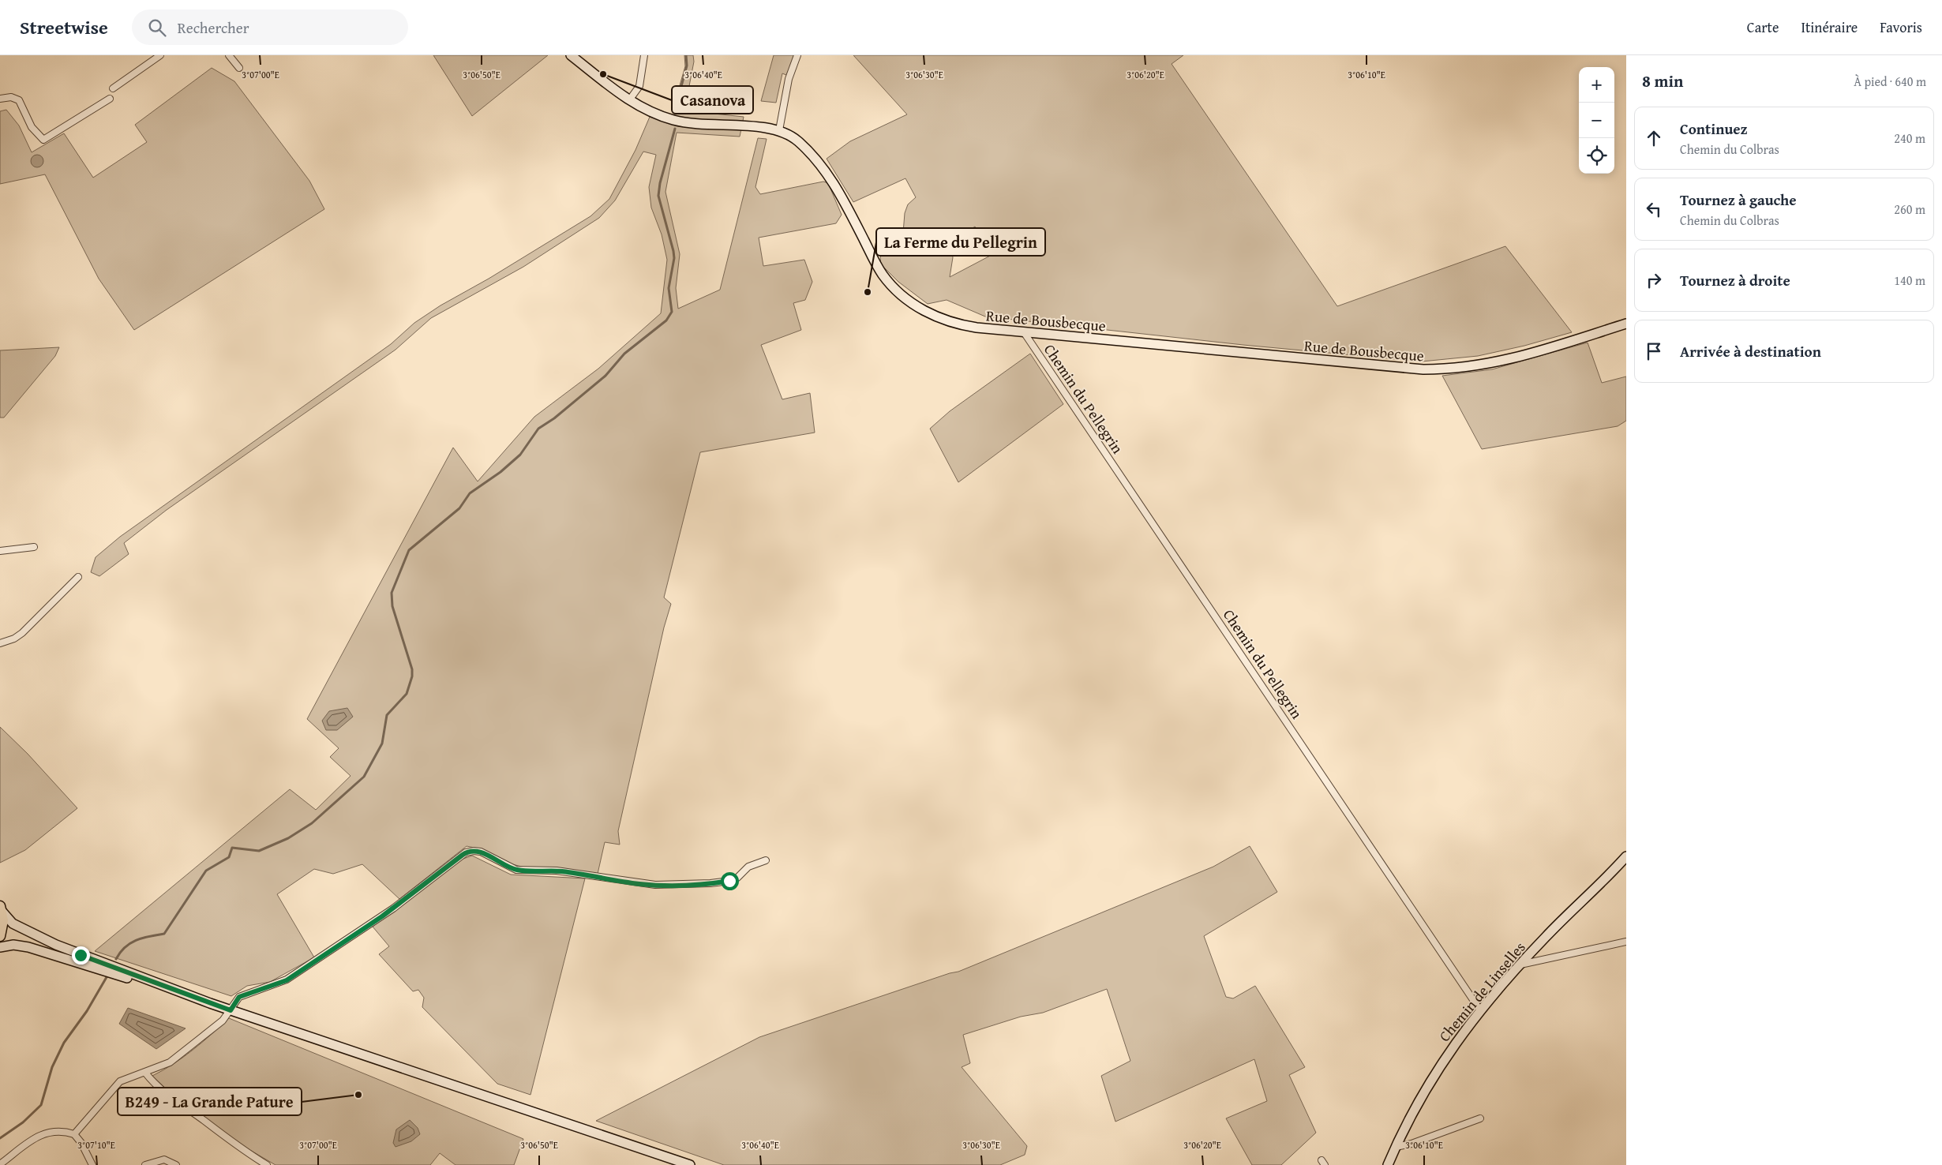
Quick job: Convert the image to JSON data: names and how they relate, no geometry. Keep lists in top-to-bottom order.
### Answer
{
  "streets": {
    "street": ["Rue de Bousbecque", "Chemin du Pellegrin", "Chemin de Linselles"]
  },
  "crossings": [
    ["Rue de Bousbecque", "Chemin du Pellegrin"],
    ["Chemin du Pellegrin", "Chemin de Linselles"]
  ],
  "places": ["Casanova", "La Ferme du Pellegrin", "B249 - La Grande Pature"],
  "page": {
    "header": "Streetwise",
    "search": "Rechercher",
    "nav": ["Carte", "Itinéraire", "Favoris"],
    "heading": ["8 min", "À pied · 640 m"],
    "map_buttons": ["+", "−"],
    "list": [
      ["Continuez", "Chemin du Colbras", "240 m"],
      ["Tournez à gauche", "Chemin du Colbras", "260 m"],
      ["Tournez à droite", "140 m"],
      "Arrivée à destination"
    ]
  },
  "coordinates": [
    "3°07'00\"E",
    "3°06'50\"E",
    "3°06'40\"E",
    "3°06'30\"E",
    "3°06'20\"E",
    "3°06'10\"E",
    "3°07'10\"E"
  ]
}
